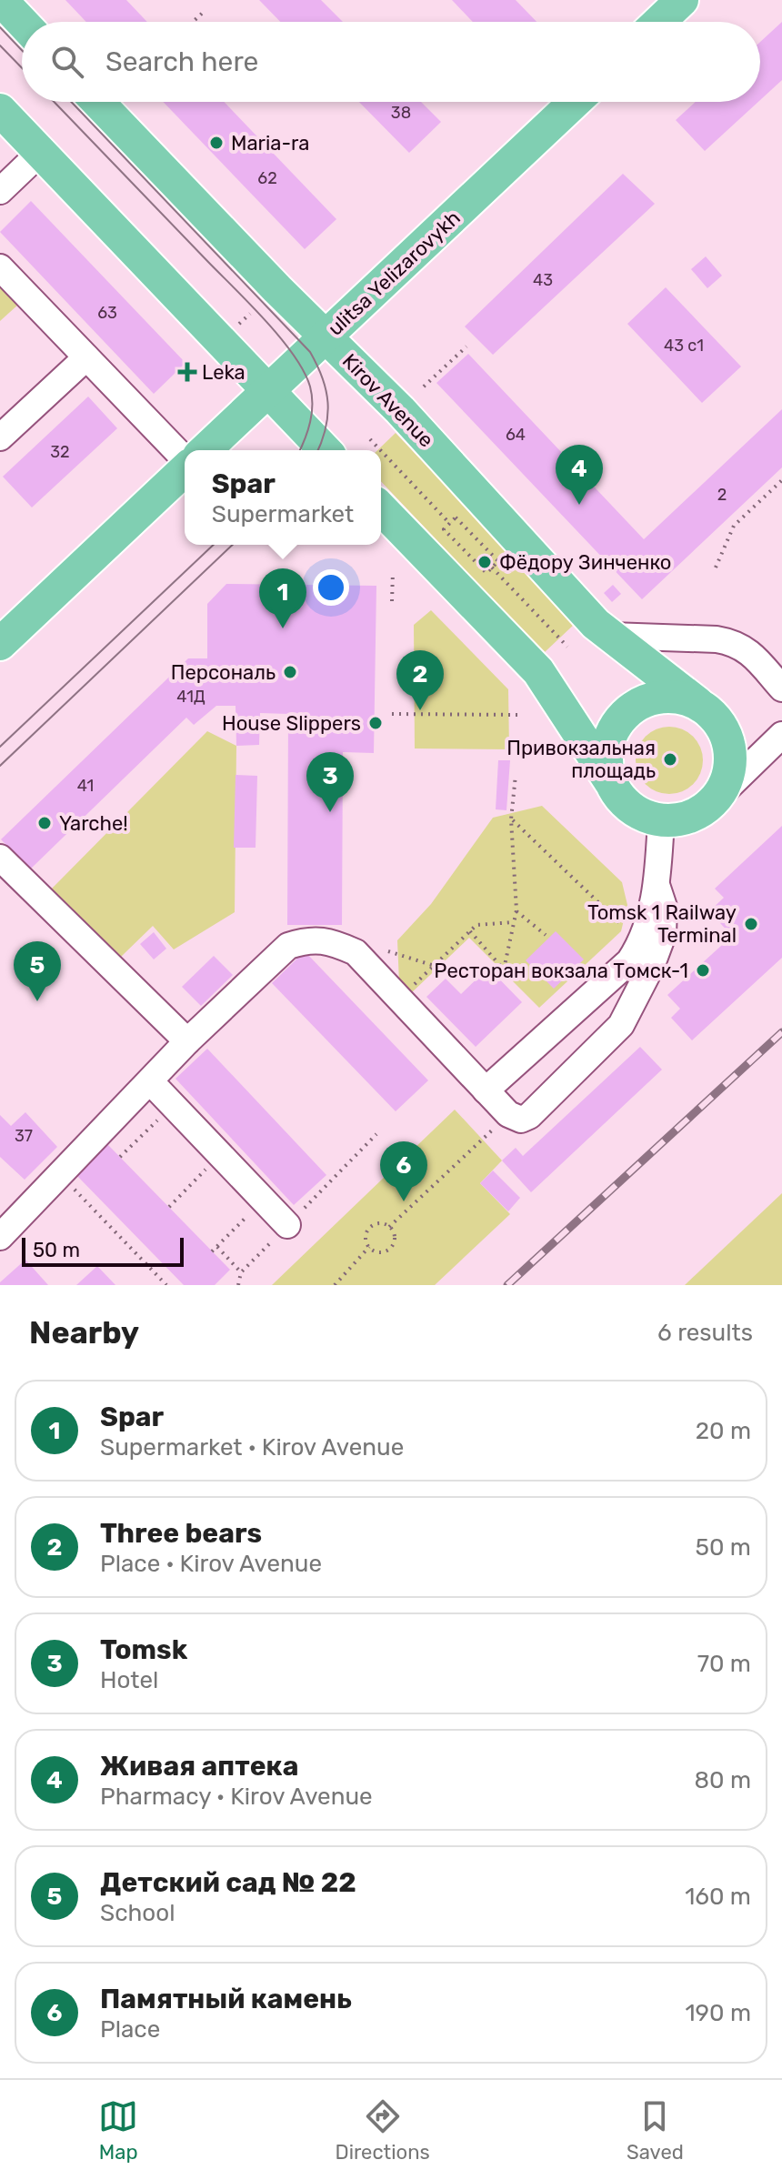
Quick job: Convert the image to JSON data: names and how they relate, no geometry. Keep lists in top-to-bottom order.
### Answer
{
  "streets": {
    "main road": ["ulitsa Yelizarovykh", "Kirov Avenue"]
  },
  "crossings": [
    ["ulitsa Yelizarovykh", "Kirov Avenue"]
  ],
  "places": {
    "other": [
      "Maria-ra",
      "Фёдору Зинченко",
      "Персональ",
      "House Slippers",
      "Привокзальная площадь",
      "Yarche!",
      "Tomsk 1 Railway Terminal",
      "Ресторан вокзала Томск-1"
    ],
    "health": ["Leka"]
  },
  "house_numbers": [
    "38",
    "62",
    "43",
    "63",
    "43 с1",
    "64",
    "32",
    "2",
    "41Д",
    "41",
    "37"
  ],
  "scale_bar": "50 m",
  "page": {
    "search": "Search here",
    "pins": [
      "4",
      "1",
      "2",
      "3",
      "5",
      "6"
    ],
    "popup": ["Spar", "Supermarket"],
    "scale": "50 m",
    "heading": ["Nearby", "6 results"],
    "list": [
      {
        "mark": "1",
        "name": "Spar",
        "note": "Supermarket · Kirov Avenue",
        "value": "20 m"
      },
      {
        "mark": "2",
        "name": "Three bears",
        "note": "Place · Kirov Avenue",
        "value": "50 m"
      },
      {
        "mark": "3",
        "name": "Tomsk",
        "note": "Hotel",
        "value": "70 m"
      },
      {
        "mark": "4",
        "name": "Живая аптека",
        "note": "Pharmacy · Kirov Avenue",
        "value": "80 m"
      },
      {
        "mark": "5",
        "name": "Детский сад № 22",
        "note": "School",
        "value": "160 m"
      },
      {
        "mark": "6",
        "name": "Памятный камень",
        "note": "Place",
        "value": "190 m"
      }
    ],
    "nav": ["Map", "Directions", "Saved"]
  }
}
